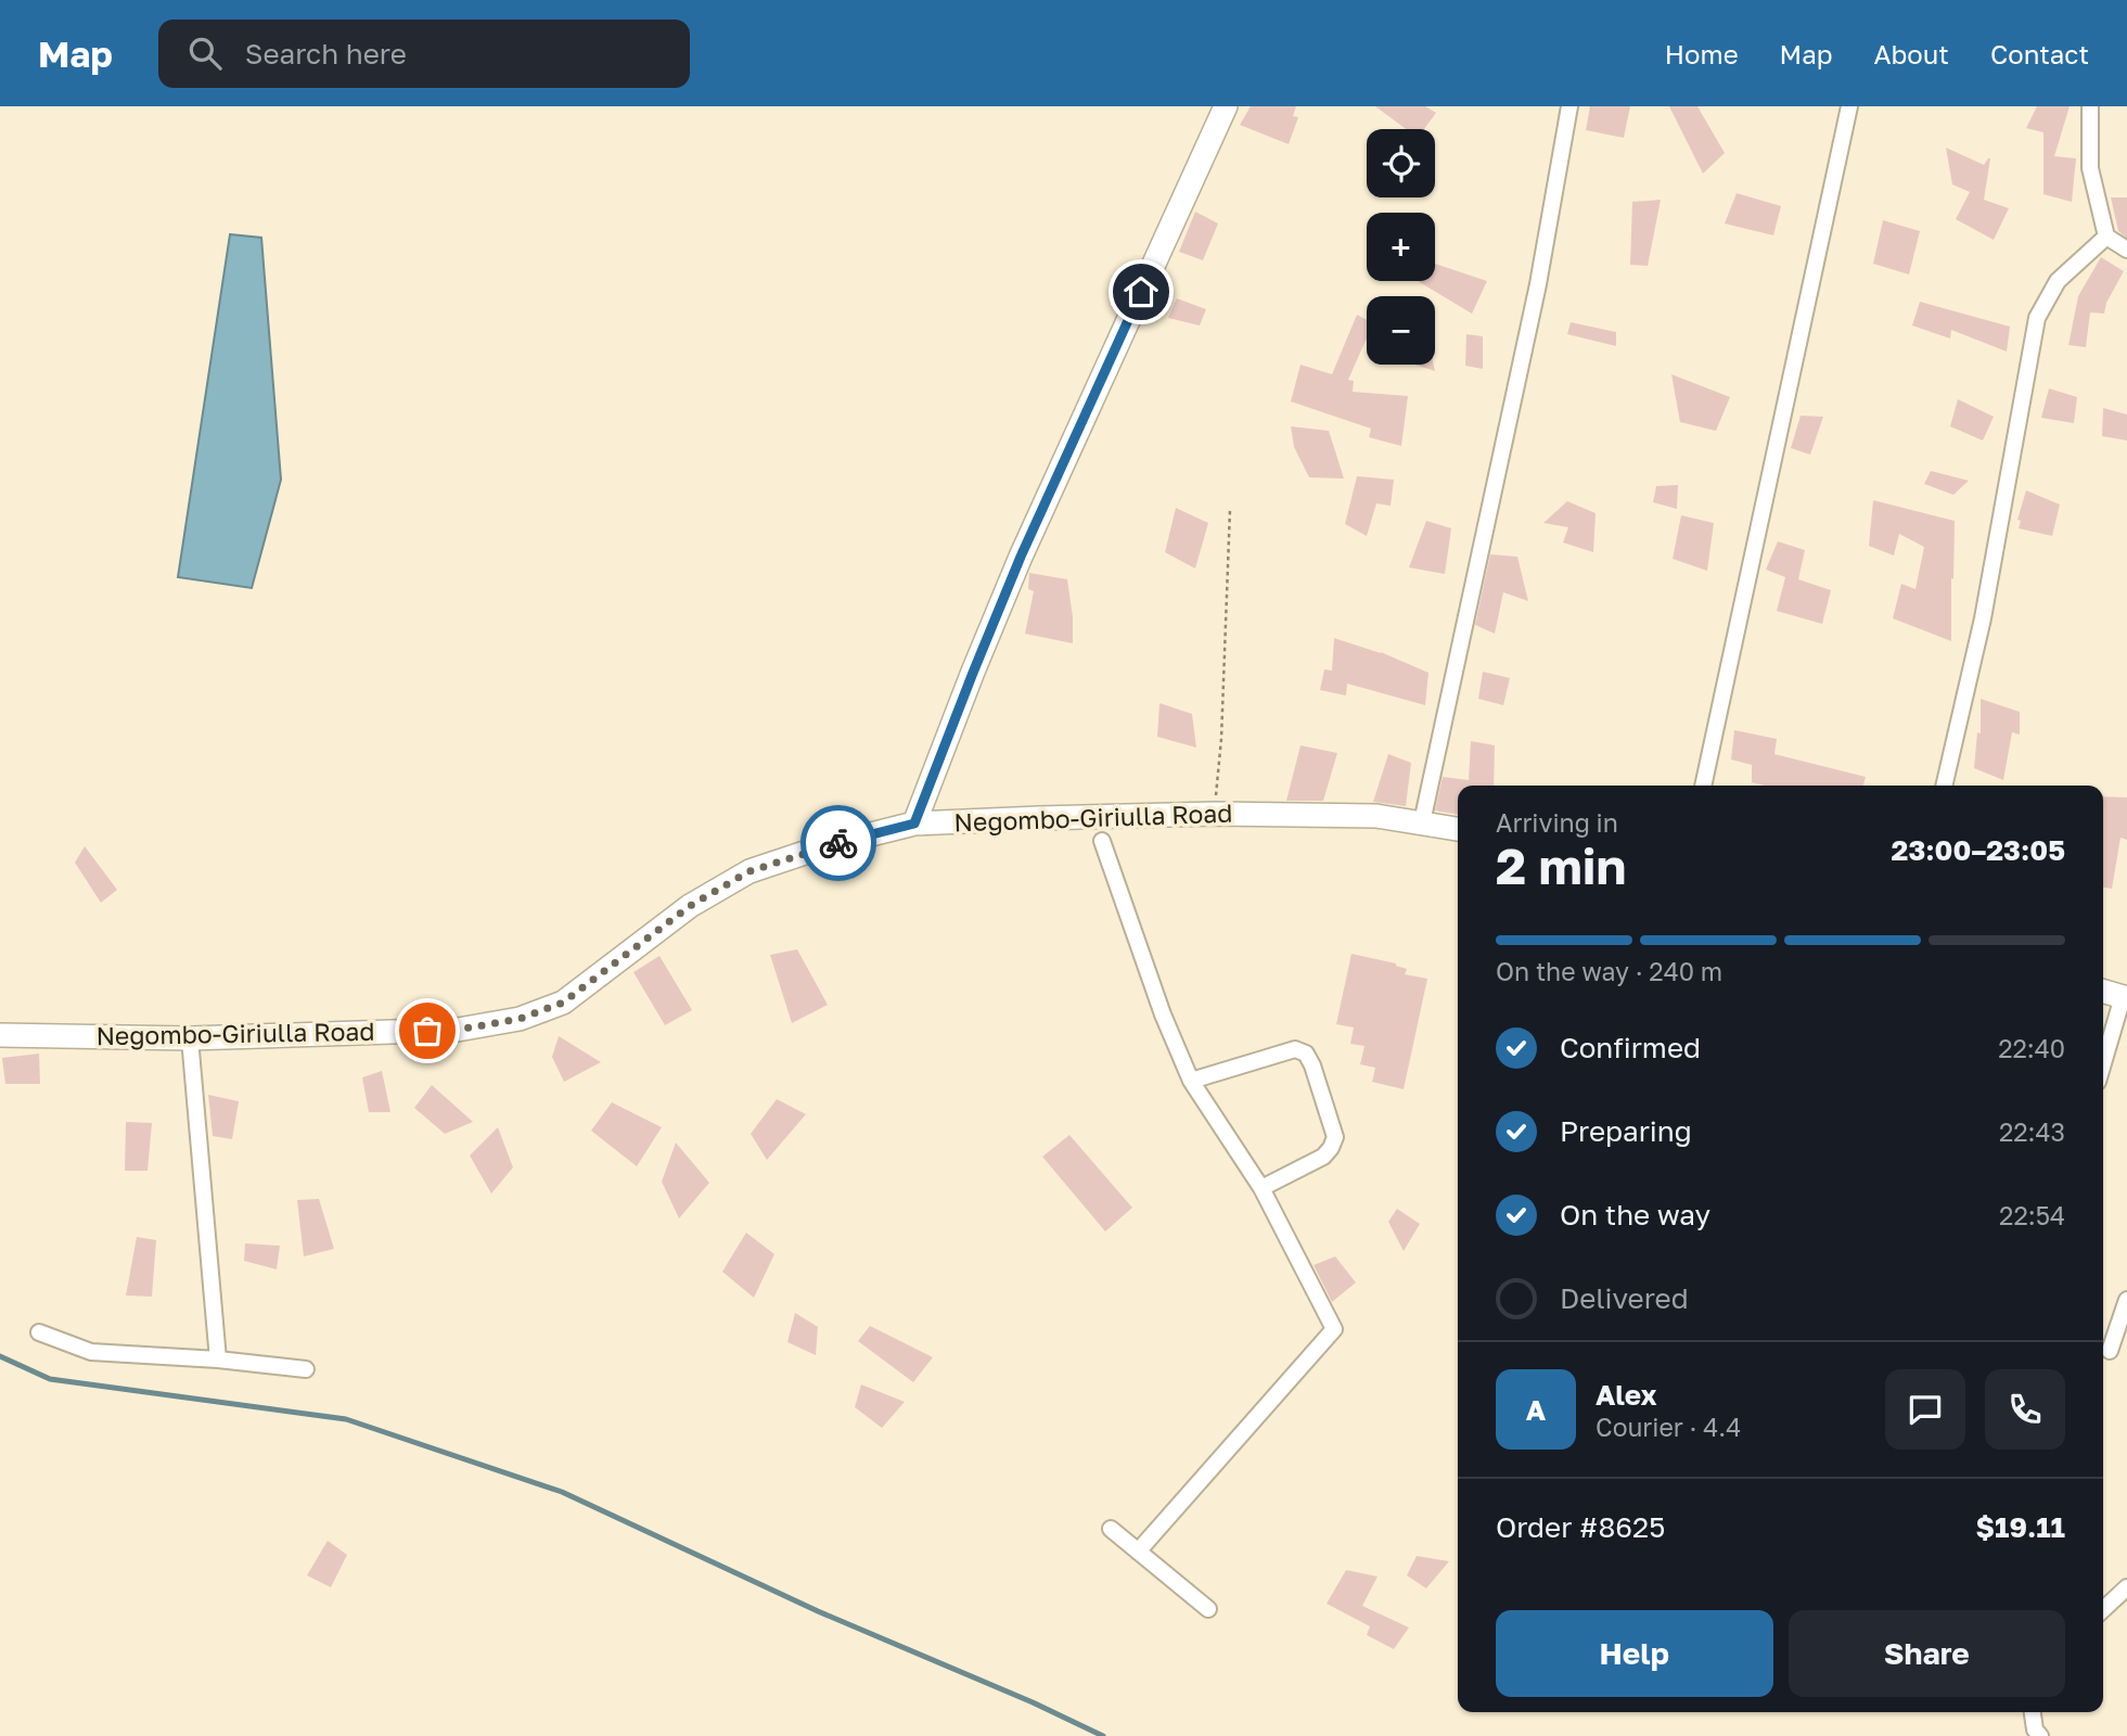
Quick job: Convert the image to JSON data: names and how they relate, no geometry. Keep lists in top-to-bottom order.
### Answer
{
  "streets": {
    "main road": ["Negombo-Giriulla Road"]
  },
  "page": {
    "header": "Map",
    "search": "Search here",
    "nav": [
      "Home",
      "Map",
      "About",
      "Contact"
    ],
    "map_buttons": ["+", "−"],
    "heading": ["2 min", "Arriving in", "23:00–23:05"],
    "panel": [
      "Alex",
      "Courier · 4.4",
      "Order #8625",
      "$19.11"
    ],
    "bar": "On the way · 240 m",
    "list": [
      ["Confirmed", "22:40"],
      ["Preparing", "22:43"],
      ["On the way", "22:54"],
      "Delivered"
    ],
    "round": "A",
    "buttons": ["Help", "Share"]
  }
}
